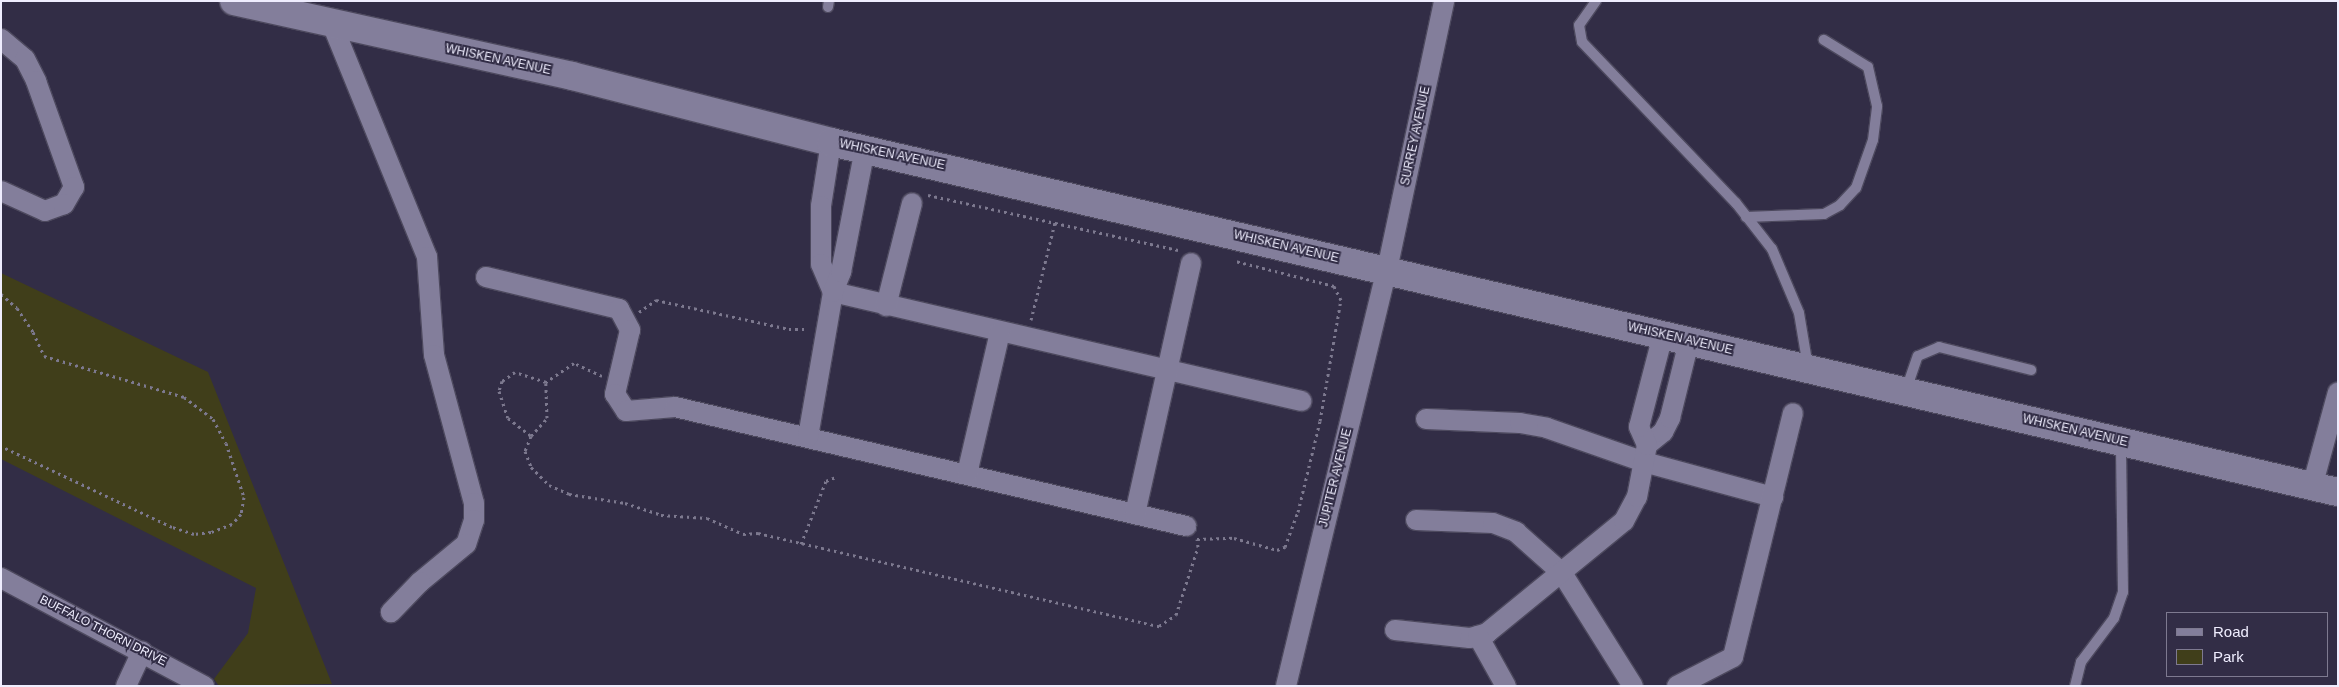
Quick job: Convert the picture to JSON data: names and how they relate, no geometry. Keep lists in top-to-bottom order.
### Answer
{
  "streets": {
    "street": [
      "WHISKEN AVENUE",
      "SURREY AVENUE",
      "JUPITER AVENUE",
      "BUFFALO THORN DRIVE"
    ]
  },
  "crossings": [
    ["WHISKEN AVENUE", "SURREY AVENUE"],
    ["WHISKEN AVENUE", "JUPITER AVENUE"],
    ["SURREY AVENUE", "JUPITER AVENUE"]
  ],
  "legend": ["Road", "Park"]
}
